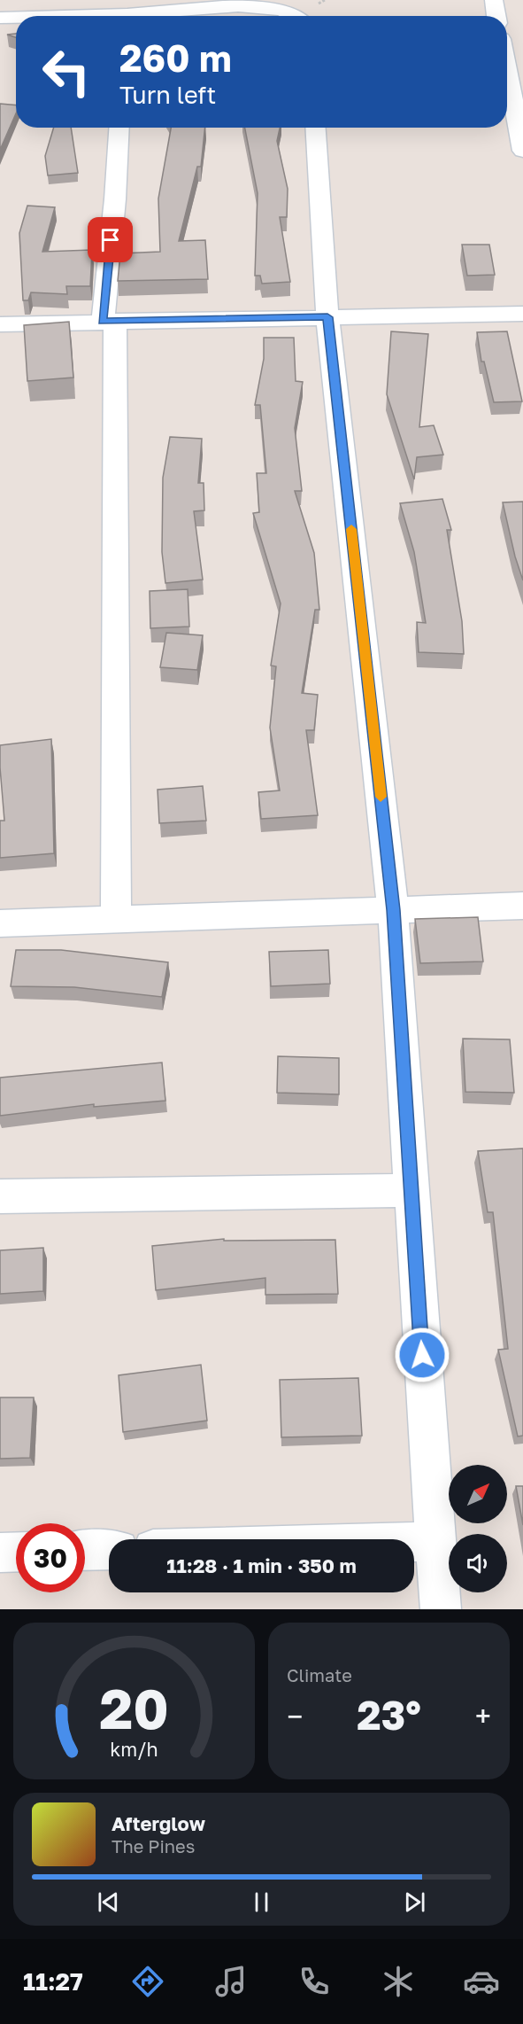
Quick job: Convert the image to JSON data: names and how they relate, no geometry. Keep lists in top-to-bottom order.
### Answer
{
  "north": "top right",
  "page": {
    "turn": ["260 m", "Turn left"],
    "limit": "30",
    "trip": "11:28 · 1 min · 350 m",
    "tile": "Climate",
    "heat": ["−", "23°", "+"],
    "song": ["Afterglow", "The Pines"],
    "tabs": "11:27",
    "gauge": ["20", "km/h"]
  }
}
